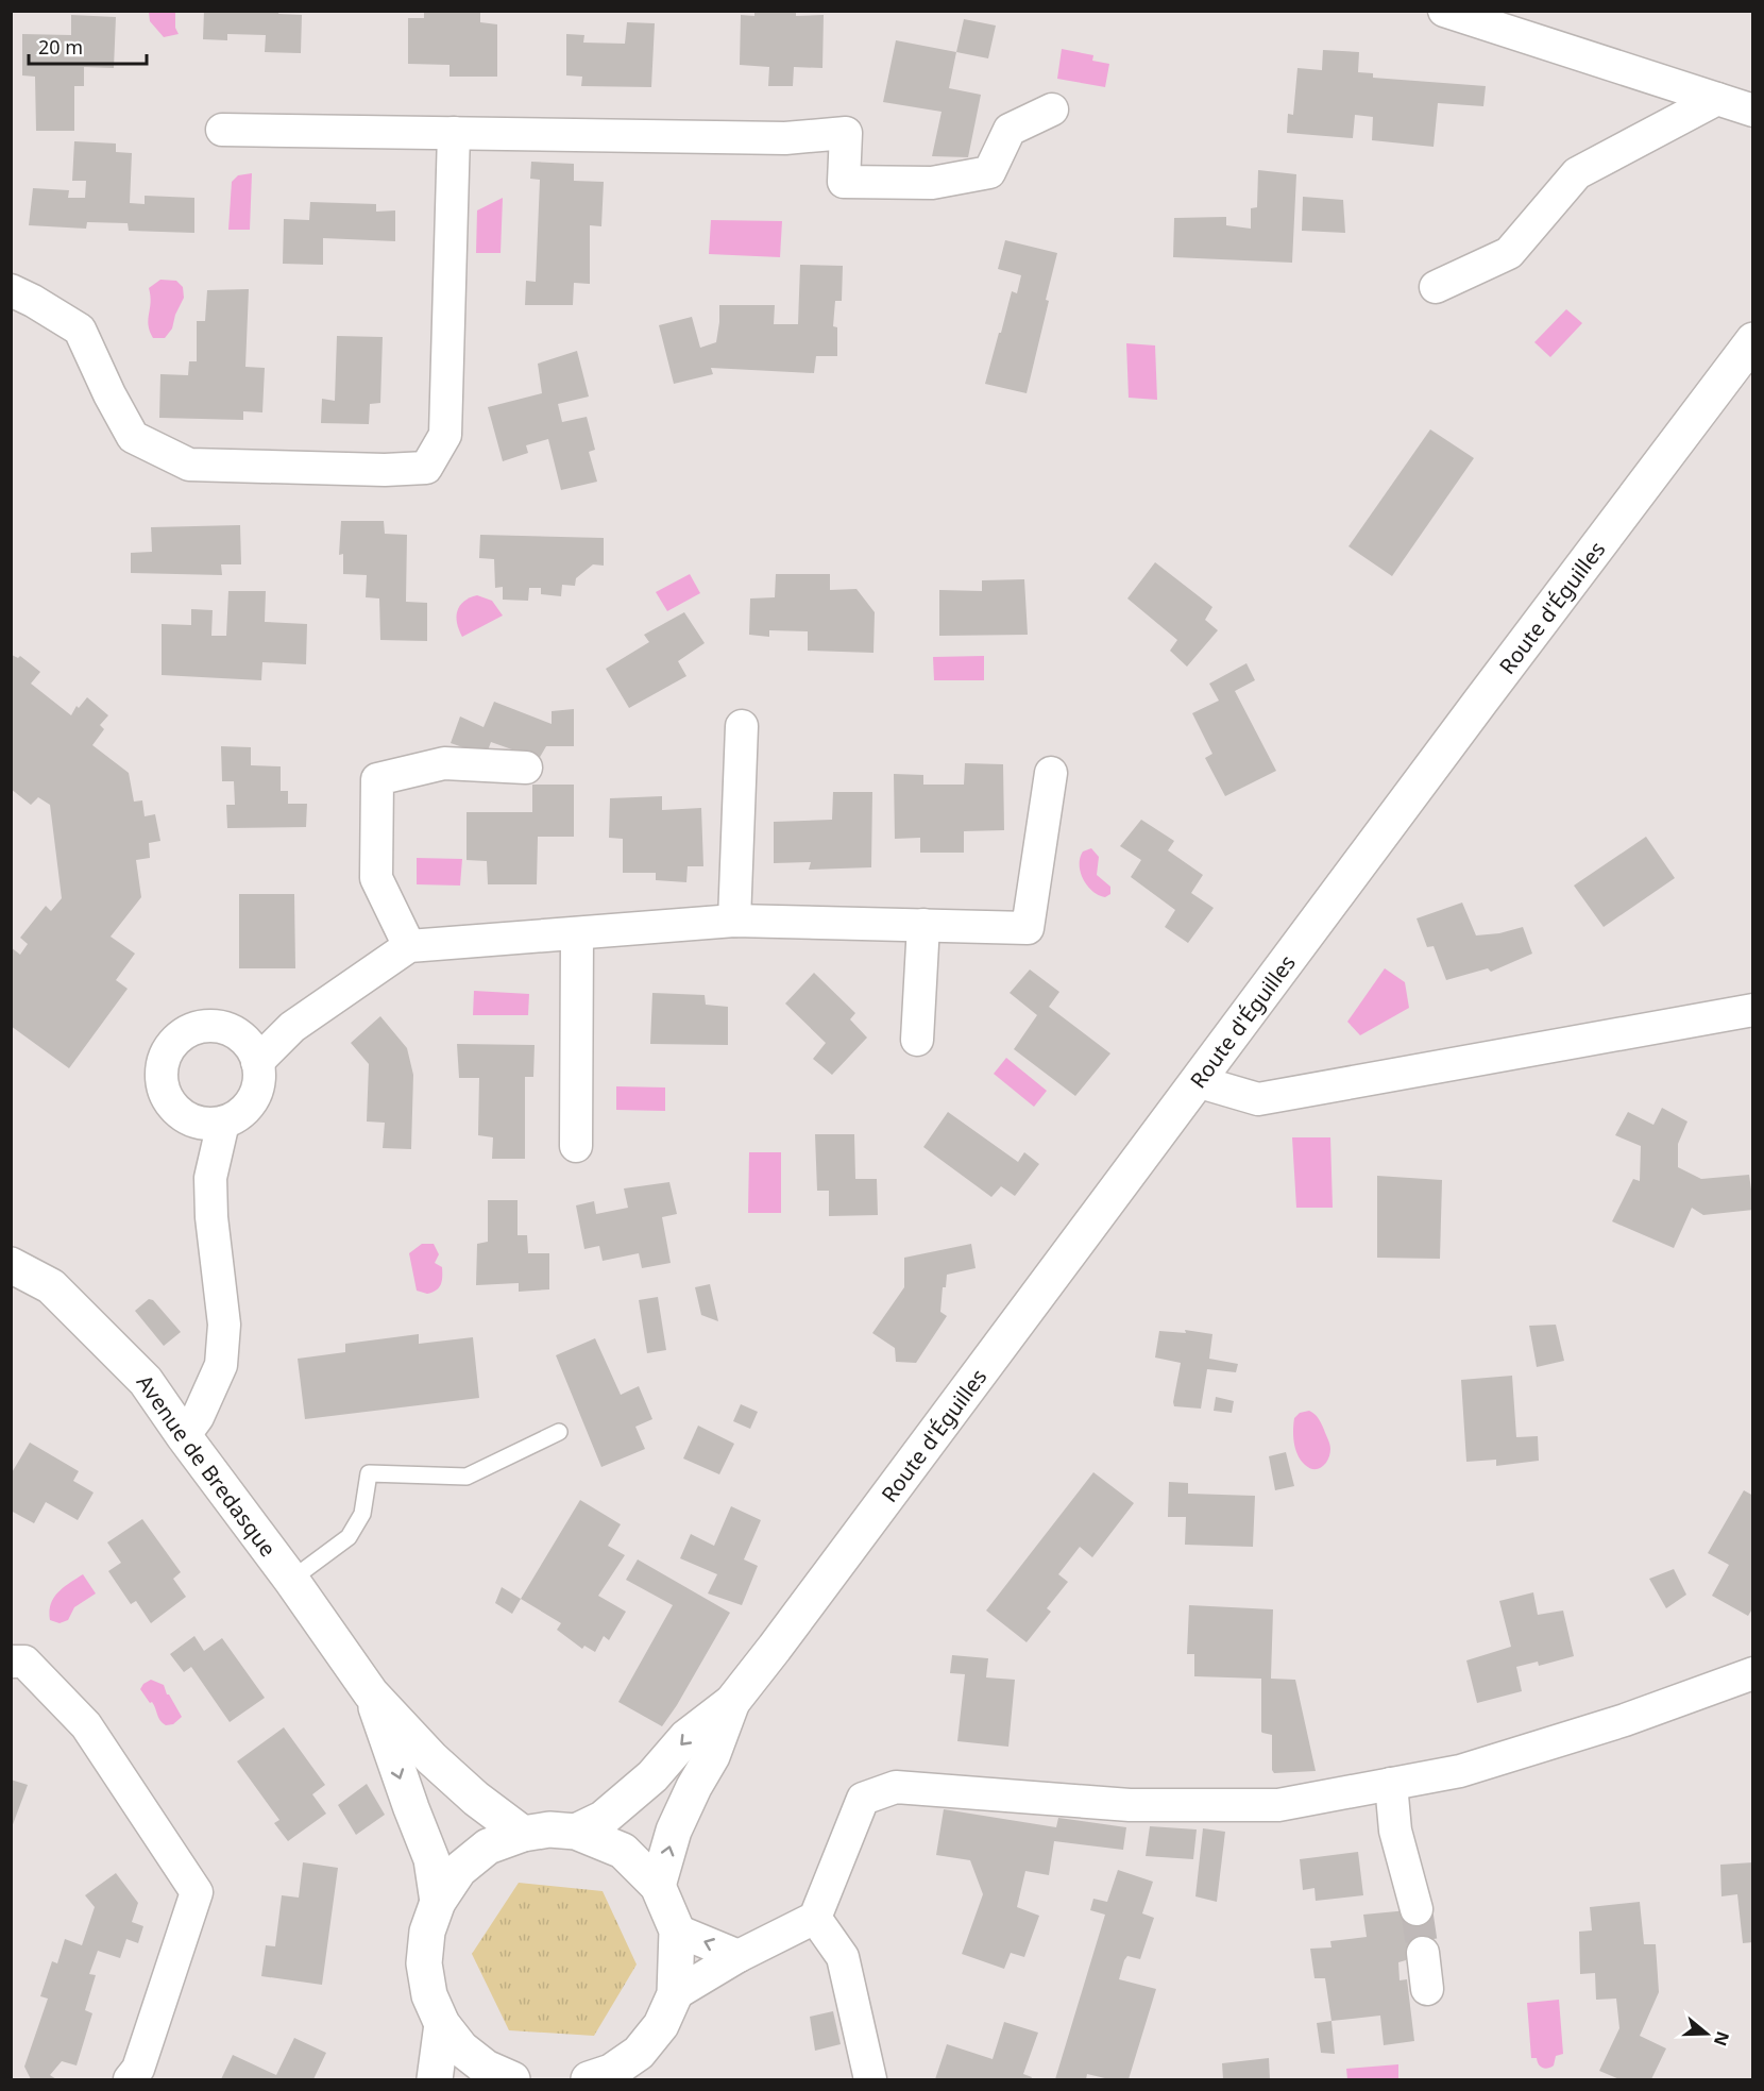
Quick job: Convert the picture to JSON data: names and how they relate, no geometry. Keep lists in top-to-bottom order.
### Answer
{
  "streets": {
    "street": ["Route d'Éguilles", "Avenue de Bredasque"]
  },
  "scale_bar": "20 m",
  "north": "right"
}
